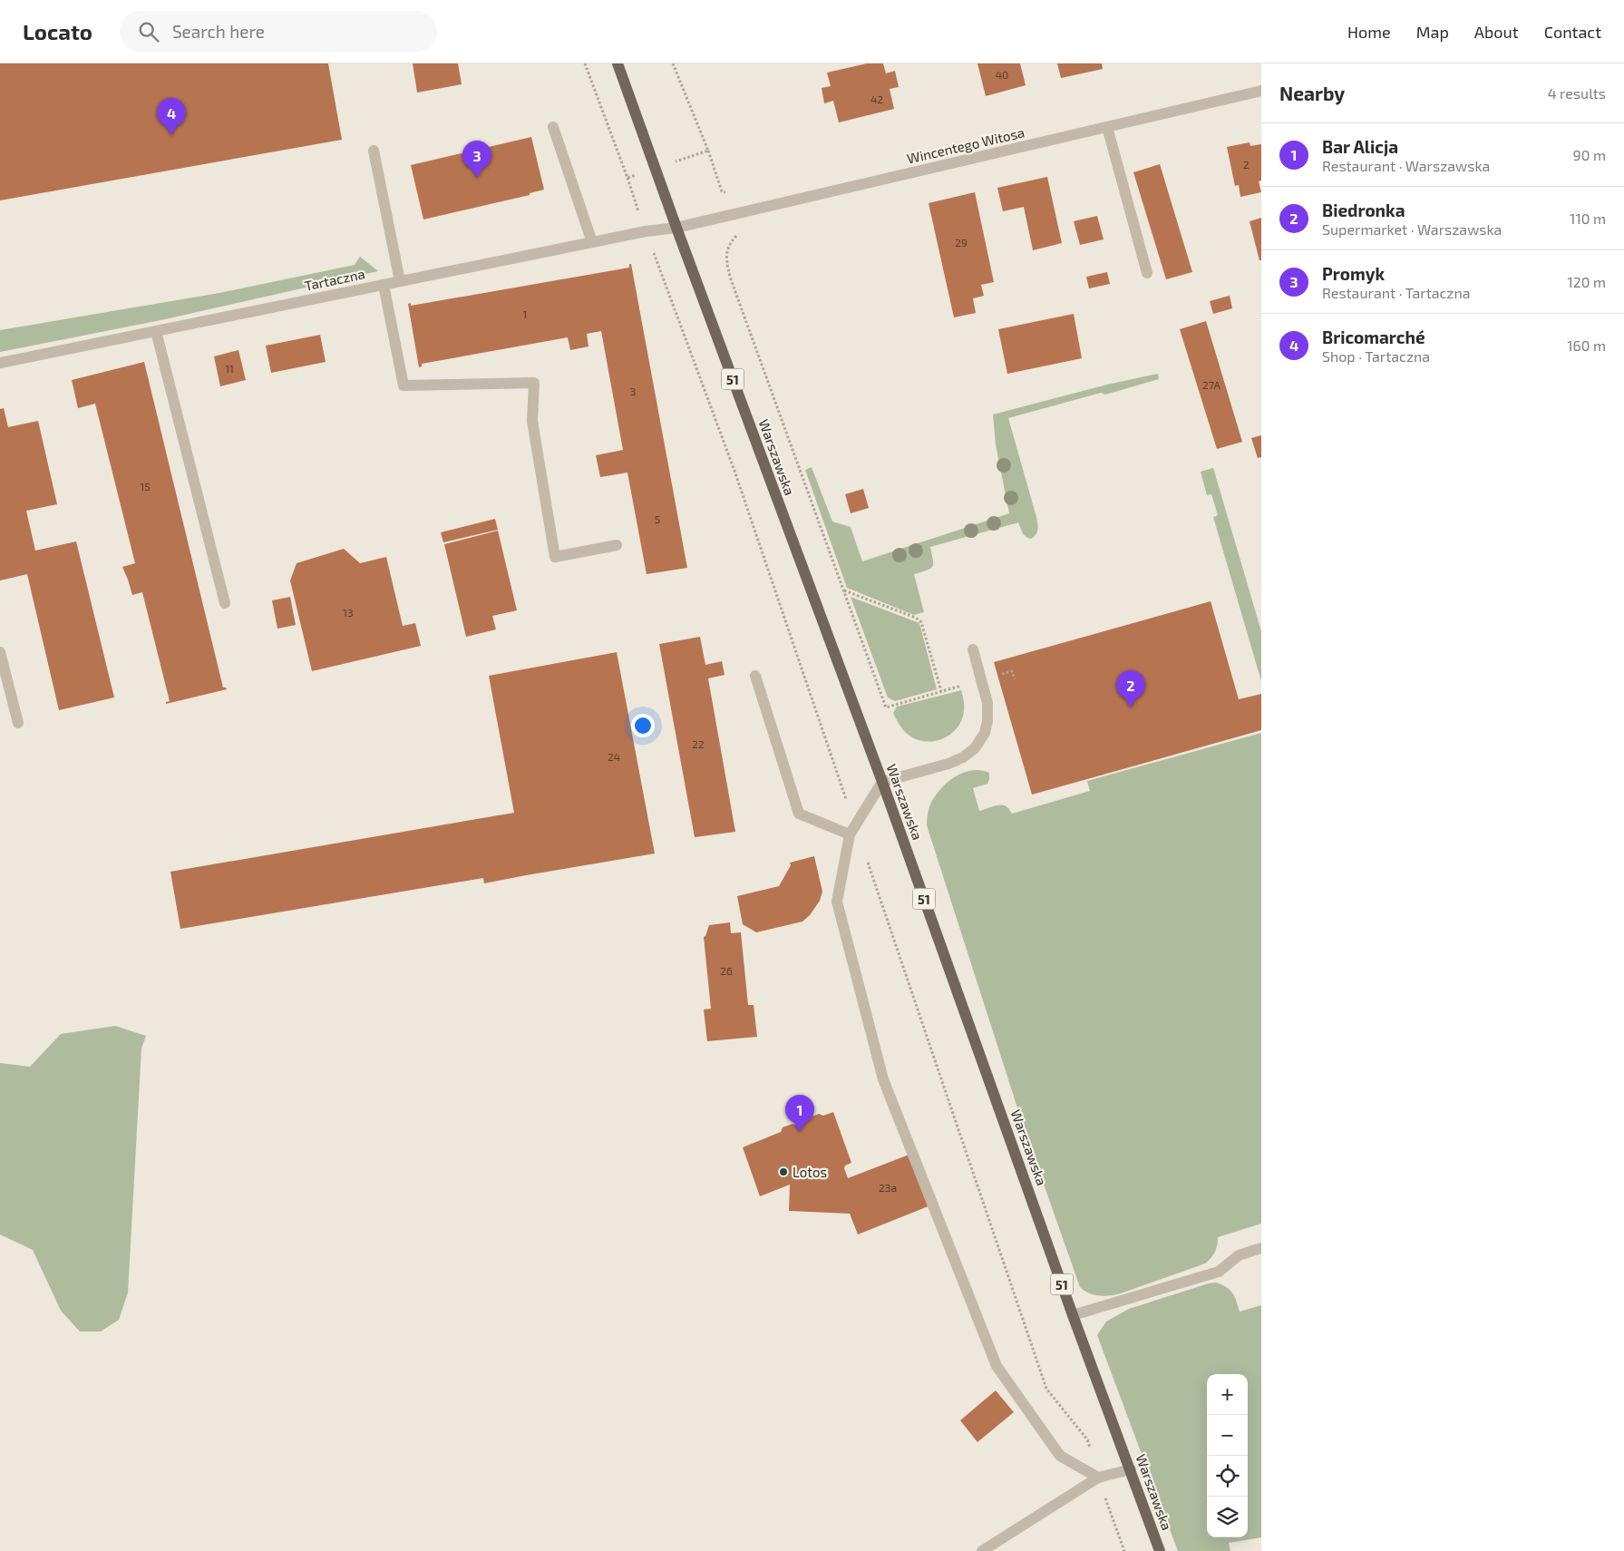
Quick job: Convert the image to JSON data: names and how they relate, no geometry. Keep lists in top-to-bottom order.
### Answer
{
  "streets": {
    "main road": ["51", "Warszawska"],
    "street": ["Wincentego Witosa", "Tartaczna"]
  },
  "crossings": [
    ["Wincentego Witosa", "Tartaczna"],
    ["Wincentego Witosa", "Warszawska"],
    ["Tartaczna", "Warszawska"]
  ],
  "places": ["Lotos"],
  "house_numbers": [
    "40",
    "42",
    "2",
    "29",
    "1",
    "11",
    "27A",
    "3",
    "15",
    "5",
    "13",
    "22",
    "24",
    "26",
    "23a"
  ],
  "page": {
    "header": "Locato",
    "search": "Search here",
    "nav": [
      "Home",
      "Map",
      "About",
      "Contact"
    ],
    "heading": ["Nearby", "4 results"],
    "pins": [
      "4",
      "3",
      "2",
      "1"
    ],
    "list": [
      {
        "mark": "1",
        "name": "Bar Alicja",
        "note": "Restaurant · Warszawska",
        "value": "90 m"
      },
      {
        "mark": "2",
        "name": "Biedronka",
        "note": "Supermarket · Warszawska",
        "value": "110 m"
      },
      {
        "mark": "3",
        "name": "Promyk",
        "note": "Restaurant · Tartaczna",
        "value": "120 m"
      },
      {
        "mark": "4",
        "name": "Bricomarché",
        "note": "Shop · Tartaczna",
        "value": "160 m"
      }
    ],
    "map_buttons": ["+", "−"]
  }
}
